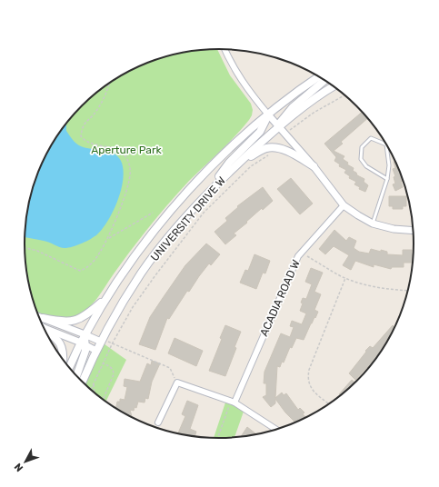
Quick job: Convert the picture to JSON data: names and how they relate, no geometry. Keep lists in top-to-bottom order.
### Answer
{
  "streets": {
    "main road": ["UNIVERSITY DRIVE W"],
    "street": ["ACADIA ROAD W"]
  },
  "parks": ["Aperture Park"],
  "north": "bottom left"
}
